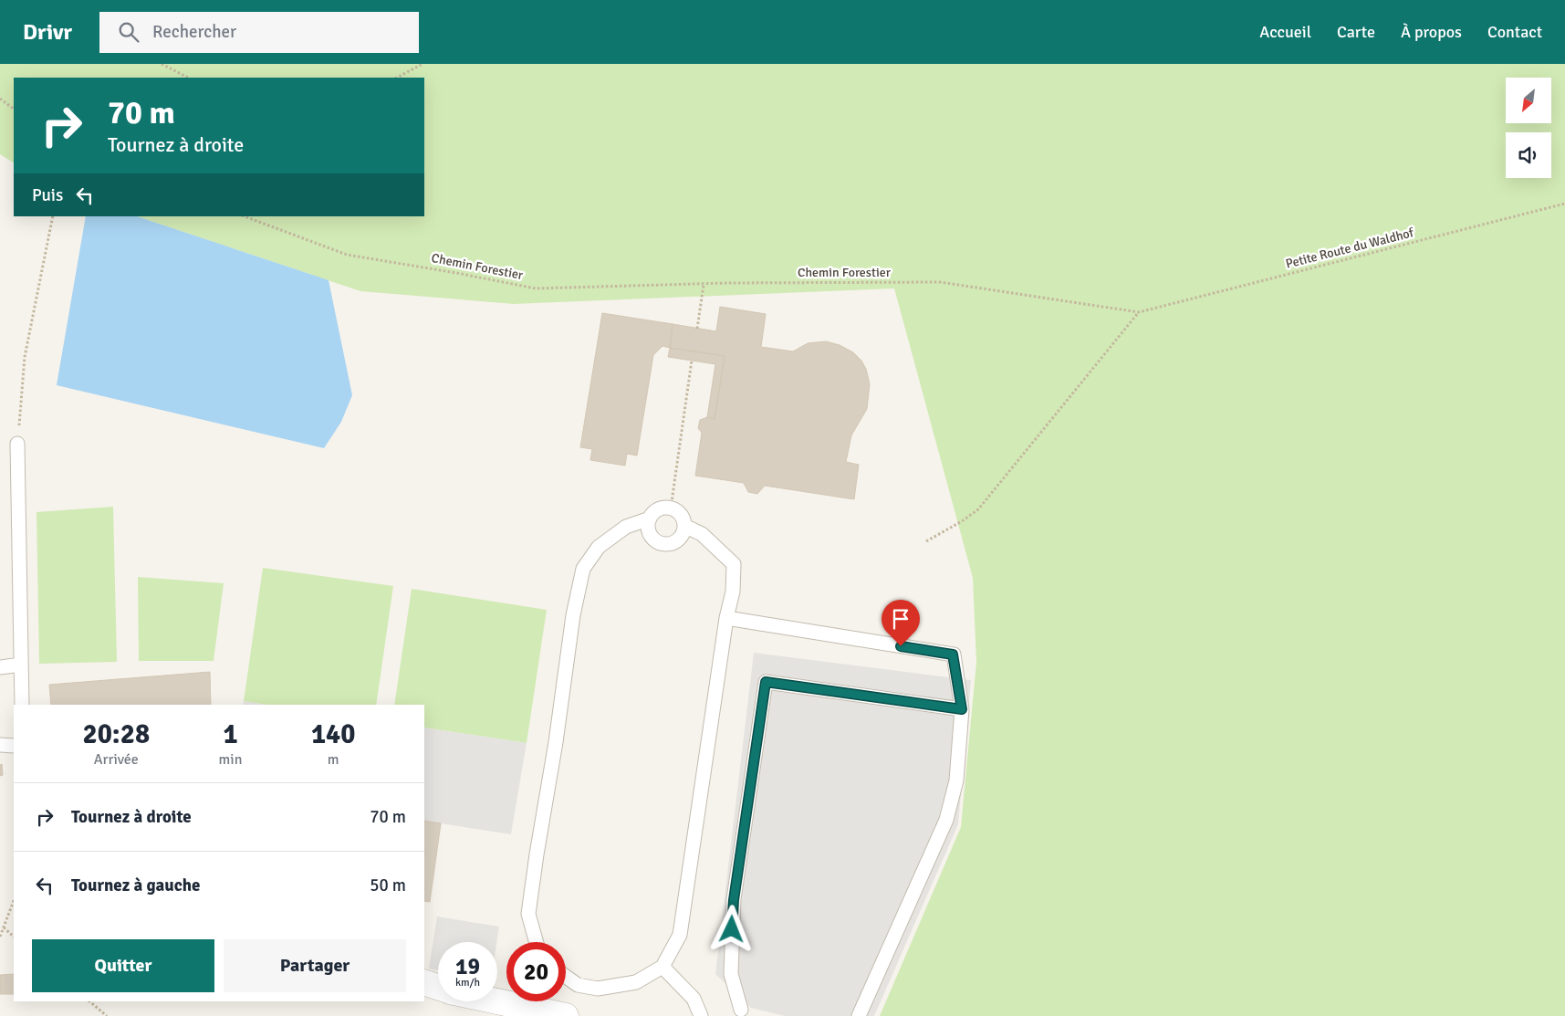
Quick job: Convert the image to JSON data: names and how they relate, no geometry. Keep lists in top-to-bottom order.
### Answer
{
  "streets": {
    "path": ["Petite Route du Waldhof", "Chemin Forestier"]
  },
  "crossings": [
    ["Petite Route du Waldhof", "Chemin Forestier"]
  ],
  "north": "bottom left",
  "page": {
    "header": "Drivr",
    "search": "Rechercher",
    "nav": [
      "Accueil",
      "Carte",
      "À propos",
      "Contact"
    ],
    "turn": ["70 m", "Tournez à droite"],
    "then": "Puis",
    "eta": [
      "20:28",
      "Arrivée",
      "1",
      "min",
      "140",
      "m"
    ],
    "list": [
      {
        "name": "Tournez à droite",
        "value": "70 m"
      },
      {
        "name": "Tournez à gauche",
        "value": "50 m"
      }
    ],
    "buttons": ["Quitter", "Partager"],
    "speed": "19 km/h",
    "limit": "20"
  }
}
